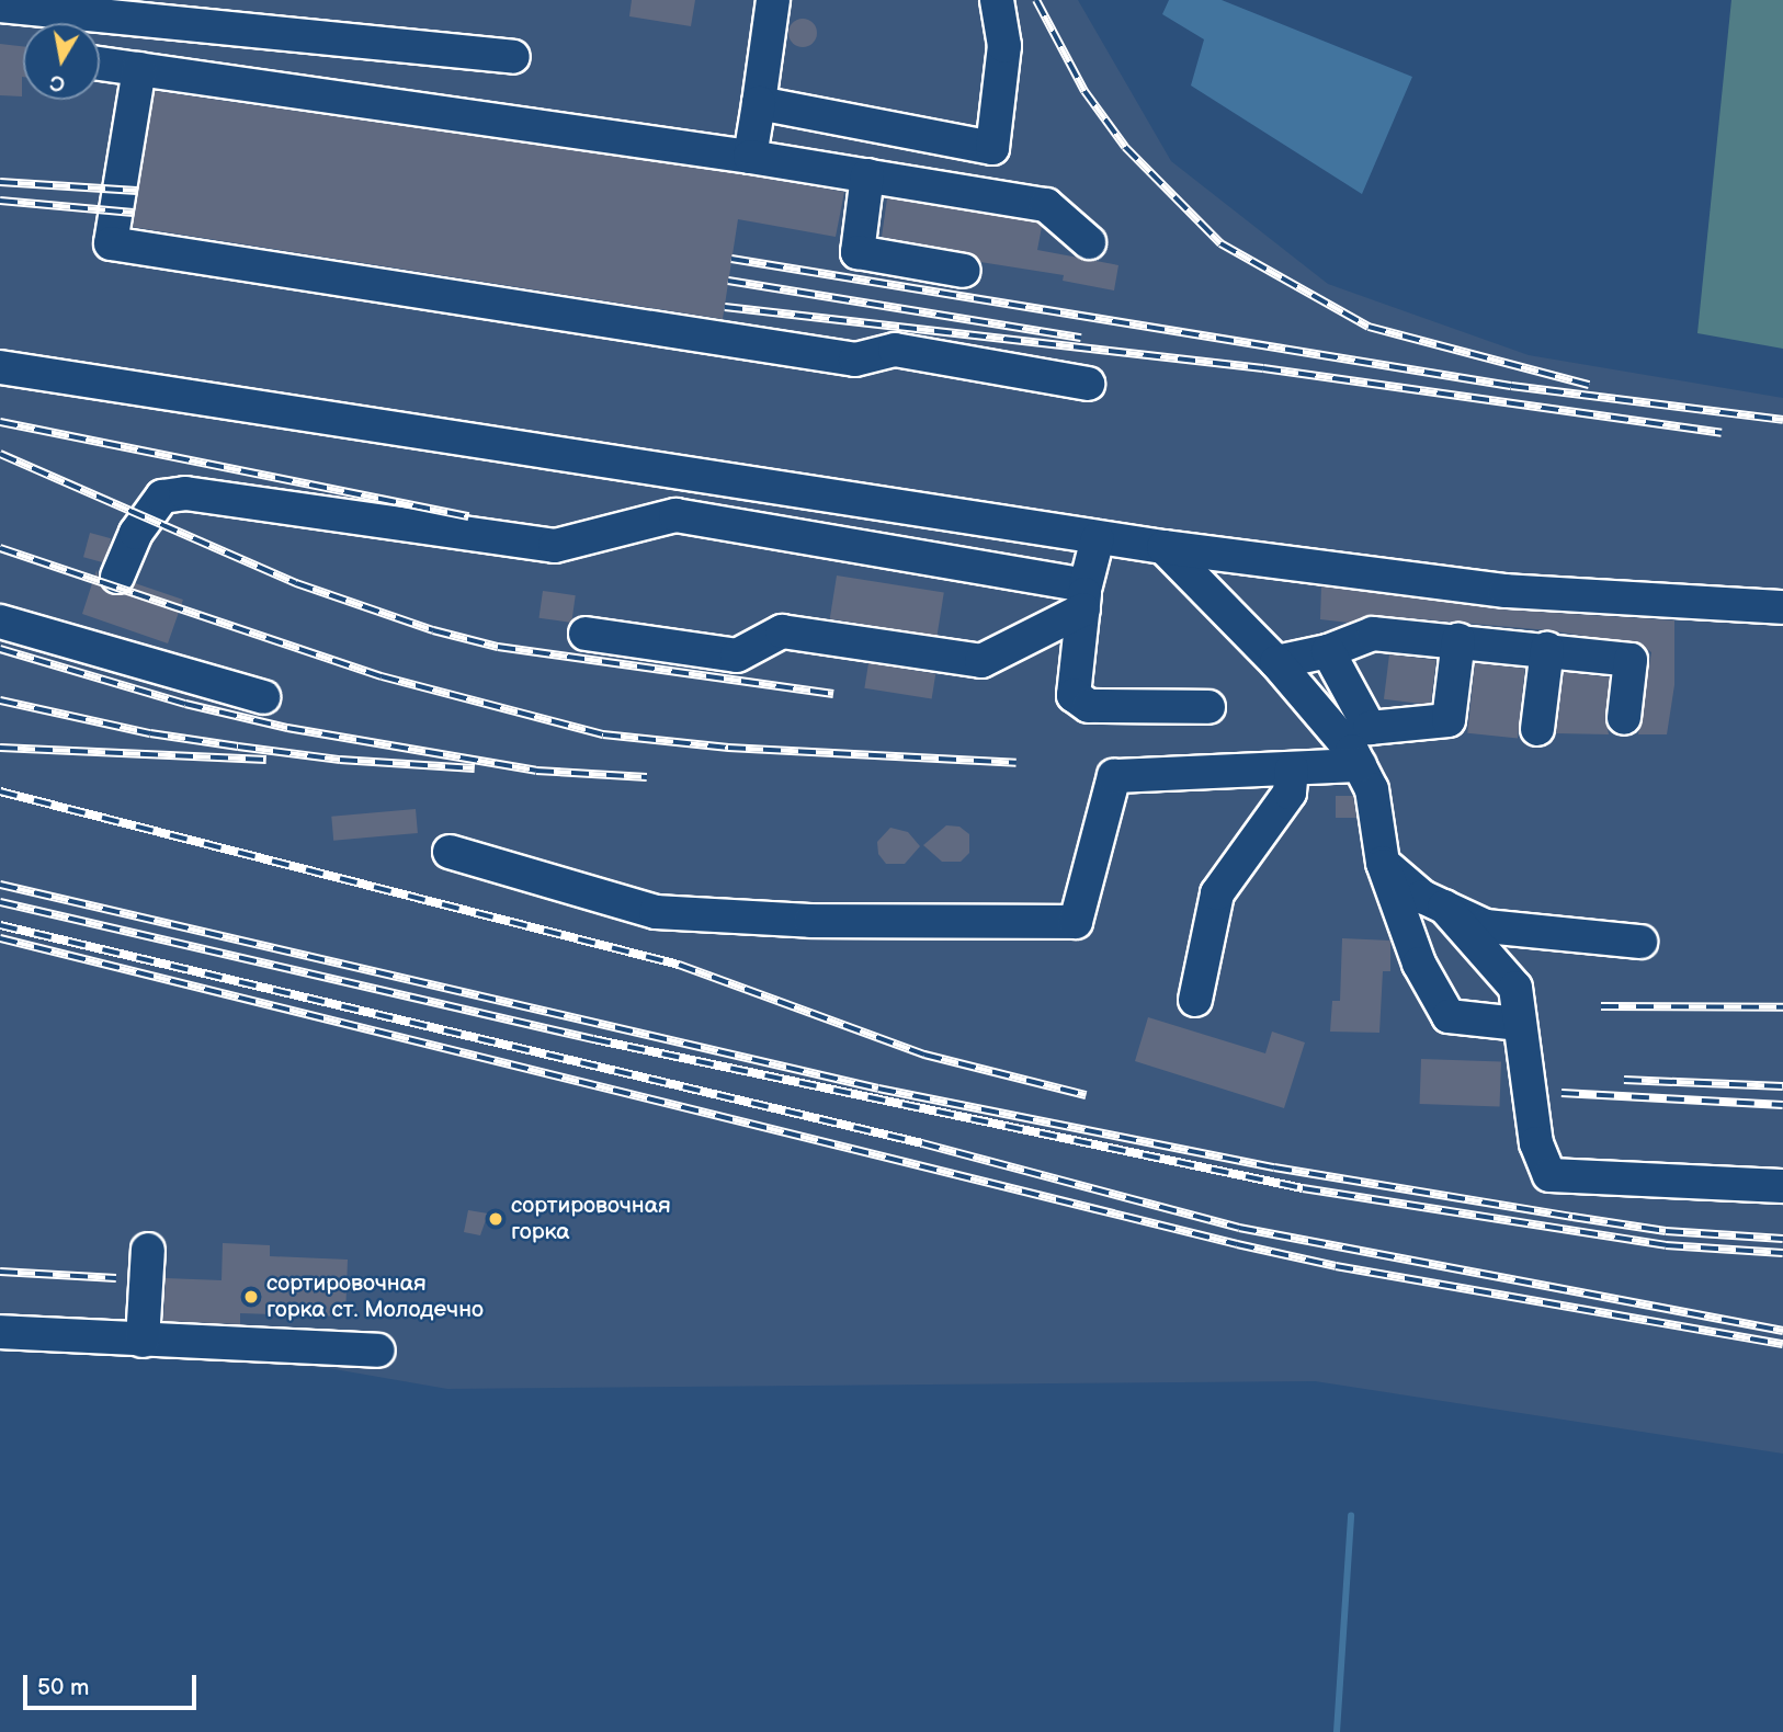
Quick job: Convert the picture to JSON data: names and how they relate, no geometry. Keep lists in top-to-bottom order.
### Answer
{
  "places": ["сортировочная горка", "сортировочная горка ст. Молодечно"],
  "scale_bar": "50 m",
  "north": "bottom"
}
